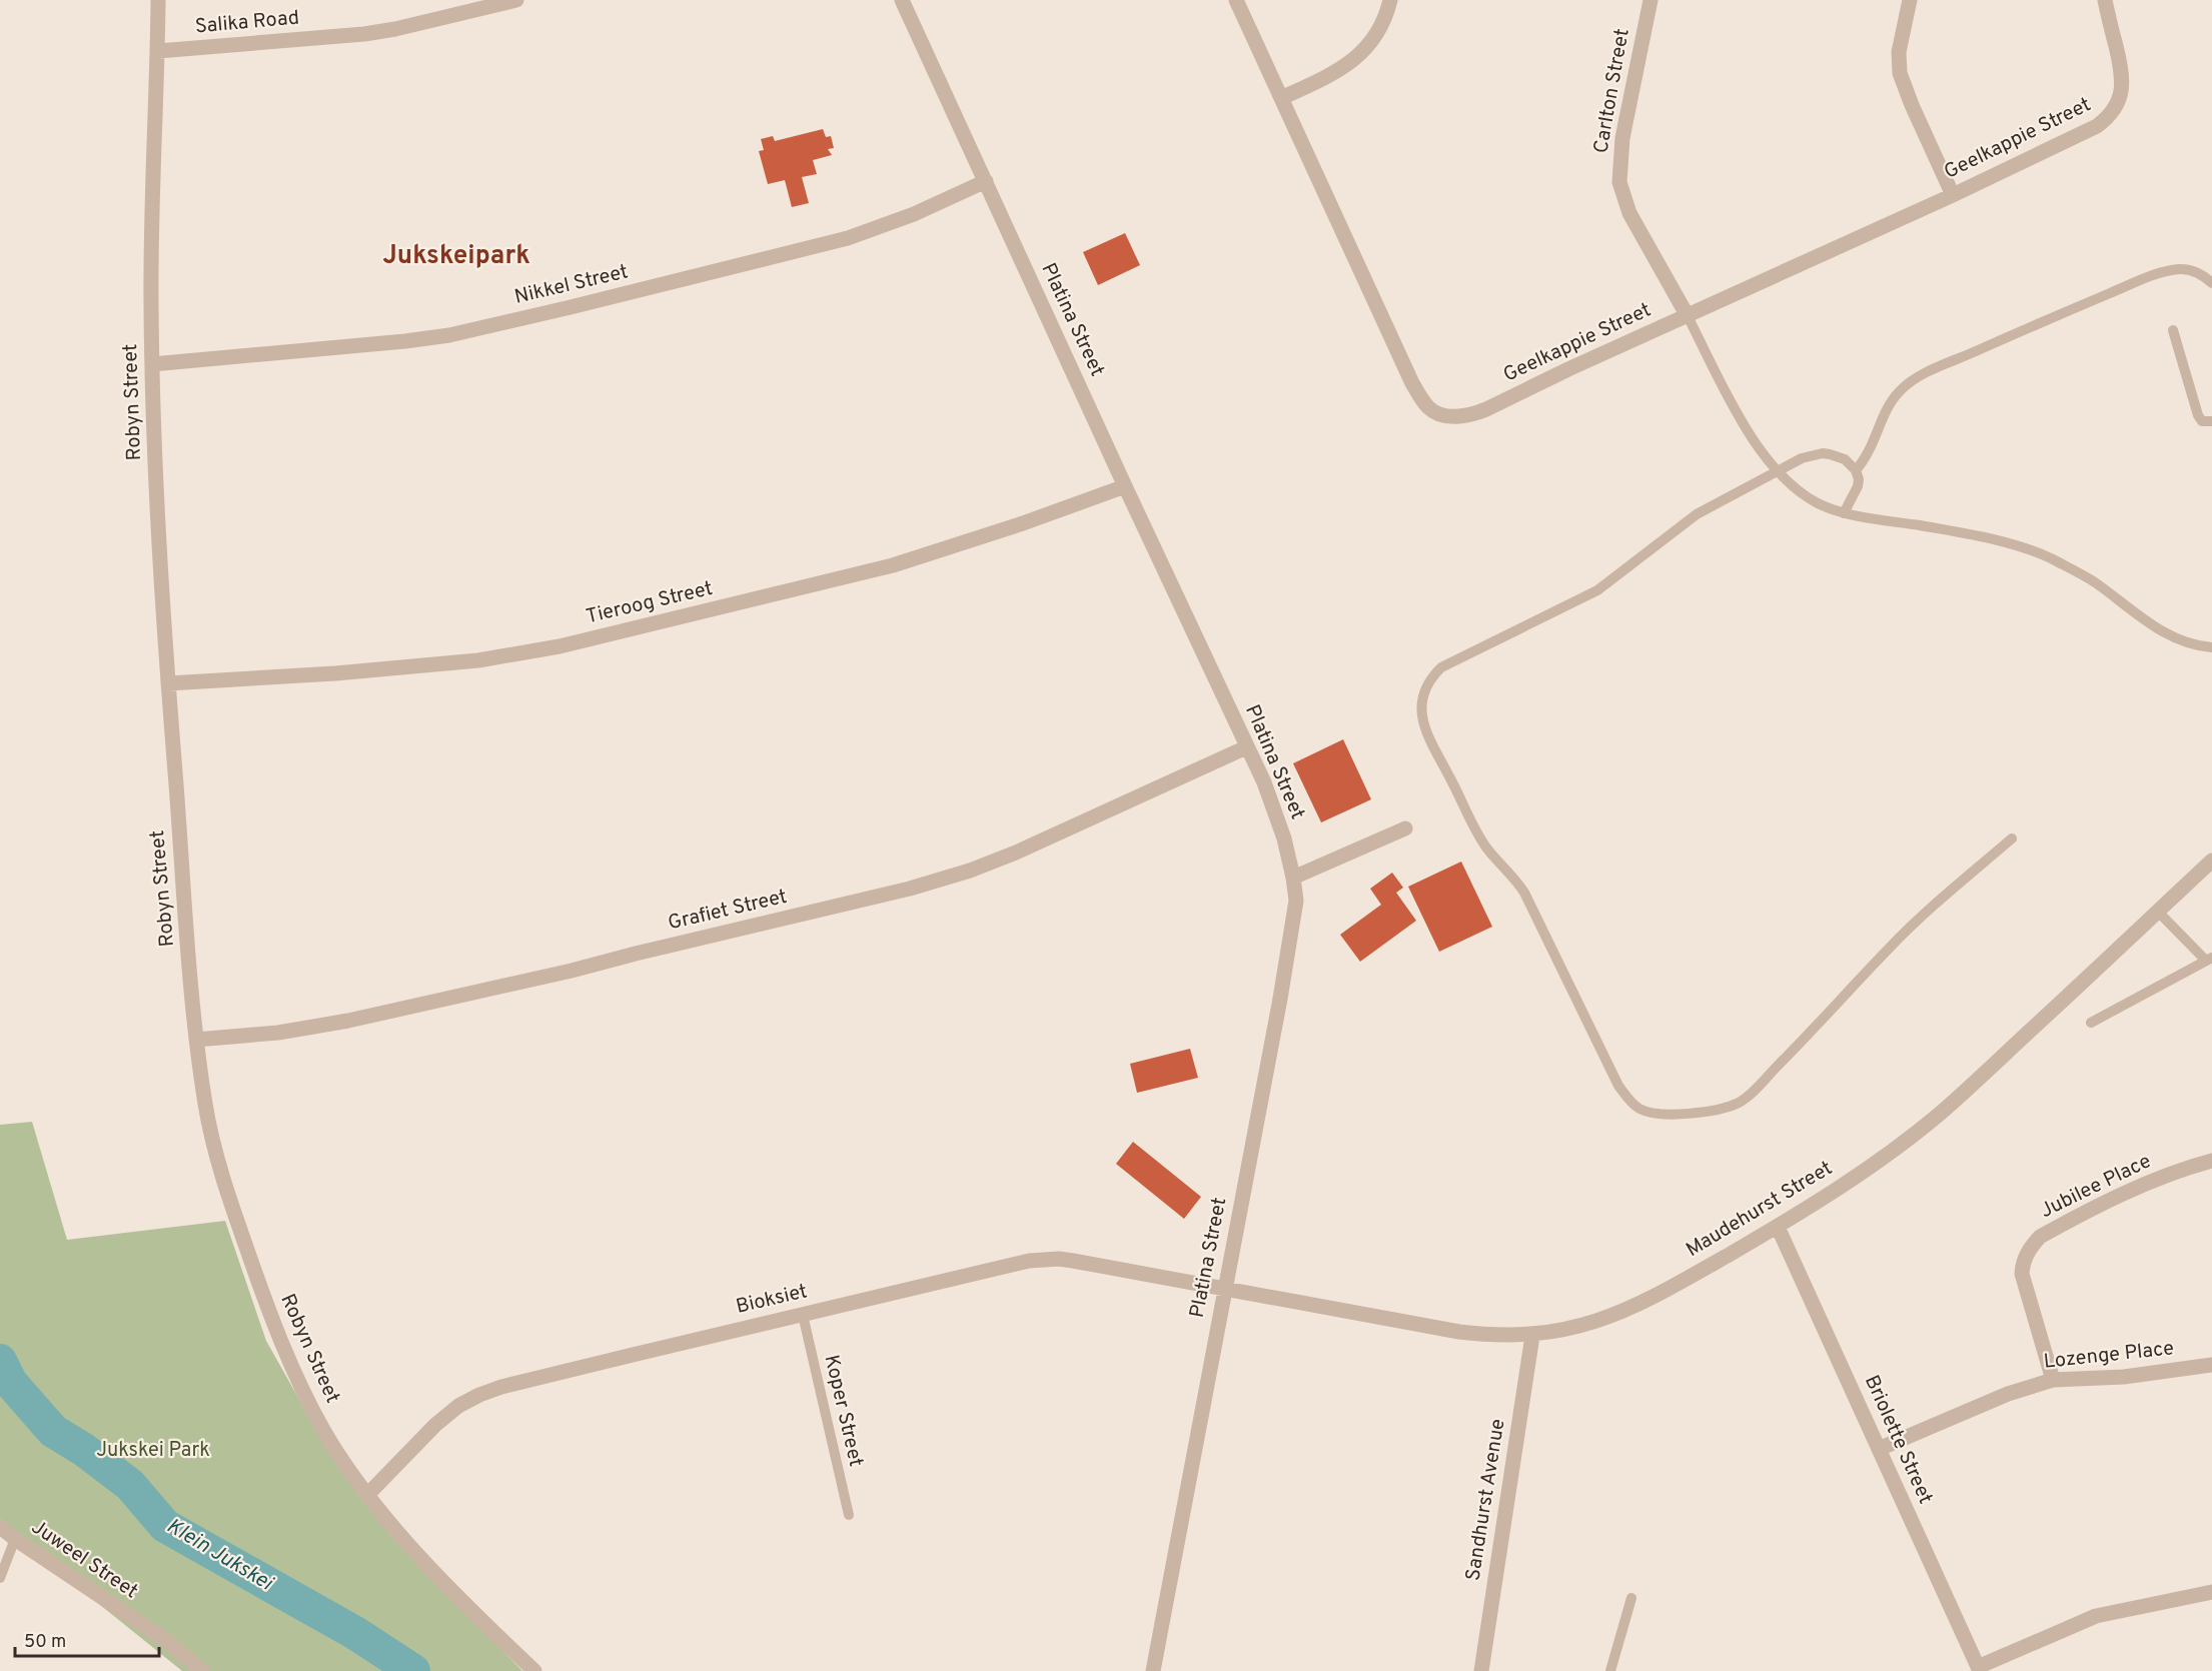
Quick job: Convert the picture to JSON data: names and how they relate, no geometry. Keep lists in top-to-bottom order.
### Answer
{
  "streets": {
    "street": [
      "Salika Road",
      "Carlton Street",
      "Geelkappie Street",
      "Nikkel Street",
      "Platina Street",
      "Robyn Street",
      "Tieroog Street",
      "Grafiet Street",
      "Jubilee Place",
      "Maudehurst Street",
      "Bioksiet",
      "Lozenge Place",
      "Briolette Street",
      "Sandhurst Avenue",
      "Juweel Street"
    ],
    "lane": ["Koper Street"]
  },
  "crossings": [
    ["Salika Road", "Robyn Street"],
    ["Carlton Street", "Geelkappie Street"],
    ["Nikkel Street", "Platina Street"],
    ["Nikkel Street", "Robyn Street"],
    ["Platina Street", "Tieroog Street"],
    ["Platina Street", "Grafiet Street"],
    ["Platina Street", "Maudehurst Street"],
    ["Platina Street", "Bioksiet"],
    ["Robyn Street", "Tieroog Street"],
    ["Robyn Street", "Grafiet Street"],
    ["Robyn Street", "Bioksiet"],
    ["Jubilee Place", "Lozenge Place"],
    ["Maudehurst Street", "Bioksiet"],
    ["Maudehurst Street", "Briolette Street"],
    ["Maudehurst Street", "Sandhurst Avenue"],
    ["Bioksiet", "Koper Street"],
    ["Lozenge Place", "Briolette Street"]
  ],
  "districts": ["Jukskeipark"],
  "water": ["Klein Jukskei"],
  "parks": ["Jukskei Park"],
  "scale_bar": "50 m"
}
